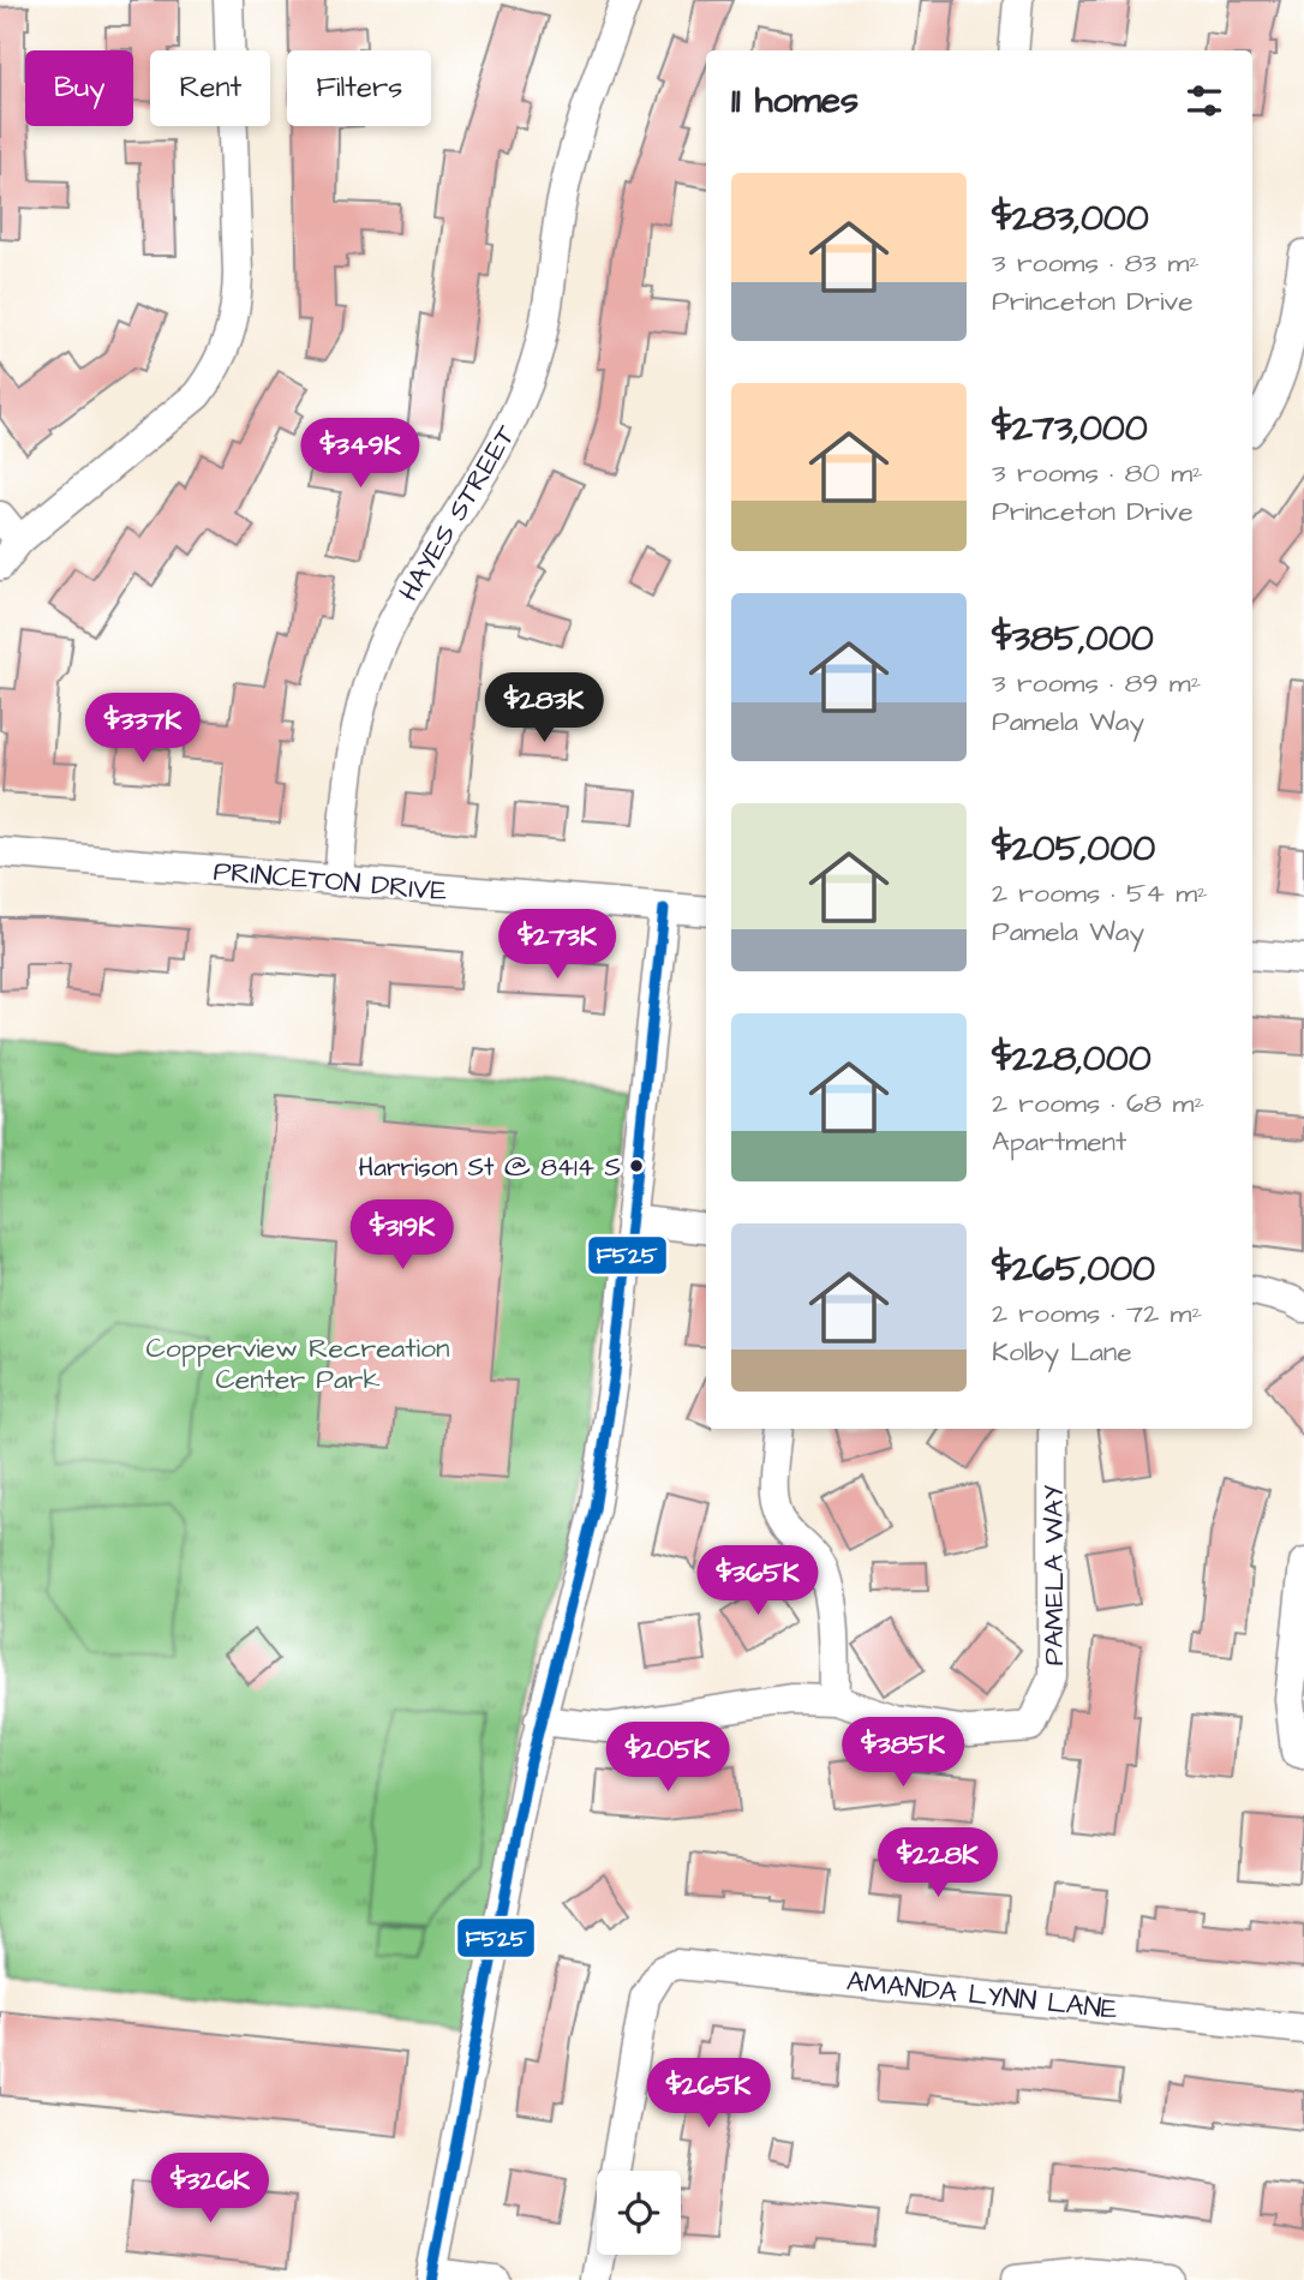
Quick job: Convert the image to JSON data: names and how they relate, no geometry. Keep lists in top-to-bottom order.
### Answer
{
  "streets": {
    "street": [
      "HAYES STREET",
      "PRINCETON DRIVE",
      "PAMELA WAY",
      "AMANDA LYNN LANE"
    ]
  },
  "crossings": [
    ["HAYES STREET", "PRINCETON DRIVE"]
  ],
  "parks": ["Copperview Recreation Center Park"],
  "places": ["Harrison St @ 8414 S"],
  "lines": ["transit line F525"],
  "page": {
    "chip": ["Buy", "Rent", "Filters"],
    "heading": "11 homes",
    "list": [
      {
        "name": "$283,000",
        "note": "3 rooms · 83 m² · Princeton Drive"
      },
      {
        "name": "$273,000",
        "note": "3 rooms · 80 m² · Princeton Drive"
      },
      {
        "name": "$385,000",
        "note": "3 rooms · 89 m² · Pamela Way"
      },
      {
        "name": "$205,000",
        "note": "2 rooms · 54 m² · Pamela Way"
      },
      {
        "name": "$228,000",
        "note": "2 rooms · 68 m² · Apartment"
      },
      {
        "name": "$265,000",
        "note": "2 rooms · 72 m² · Kolby Lane"
      }
    ],
    "price": [
      "$349K",
      "$283K",
      "$337K",
      "$273K",
      "$319K",
      "$365K",
      "$385K",
      "$205K",
      "$228K",
      "$265K",
      "$326K"
    ]
  }
}
